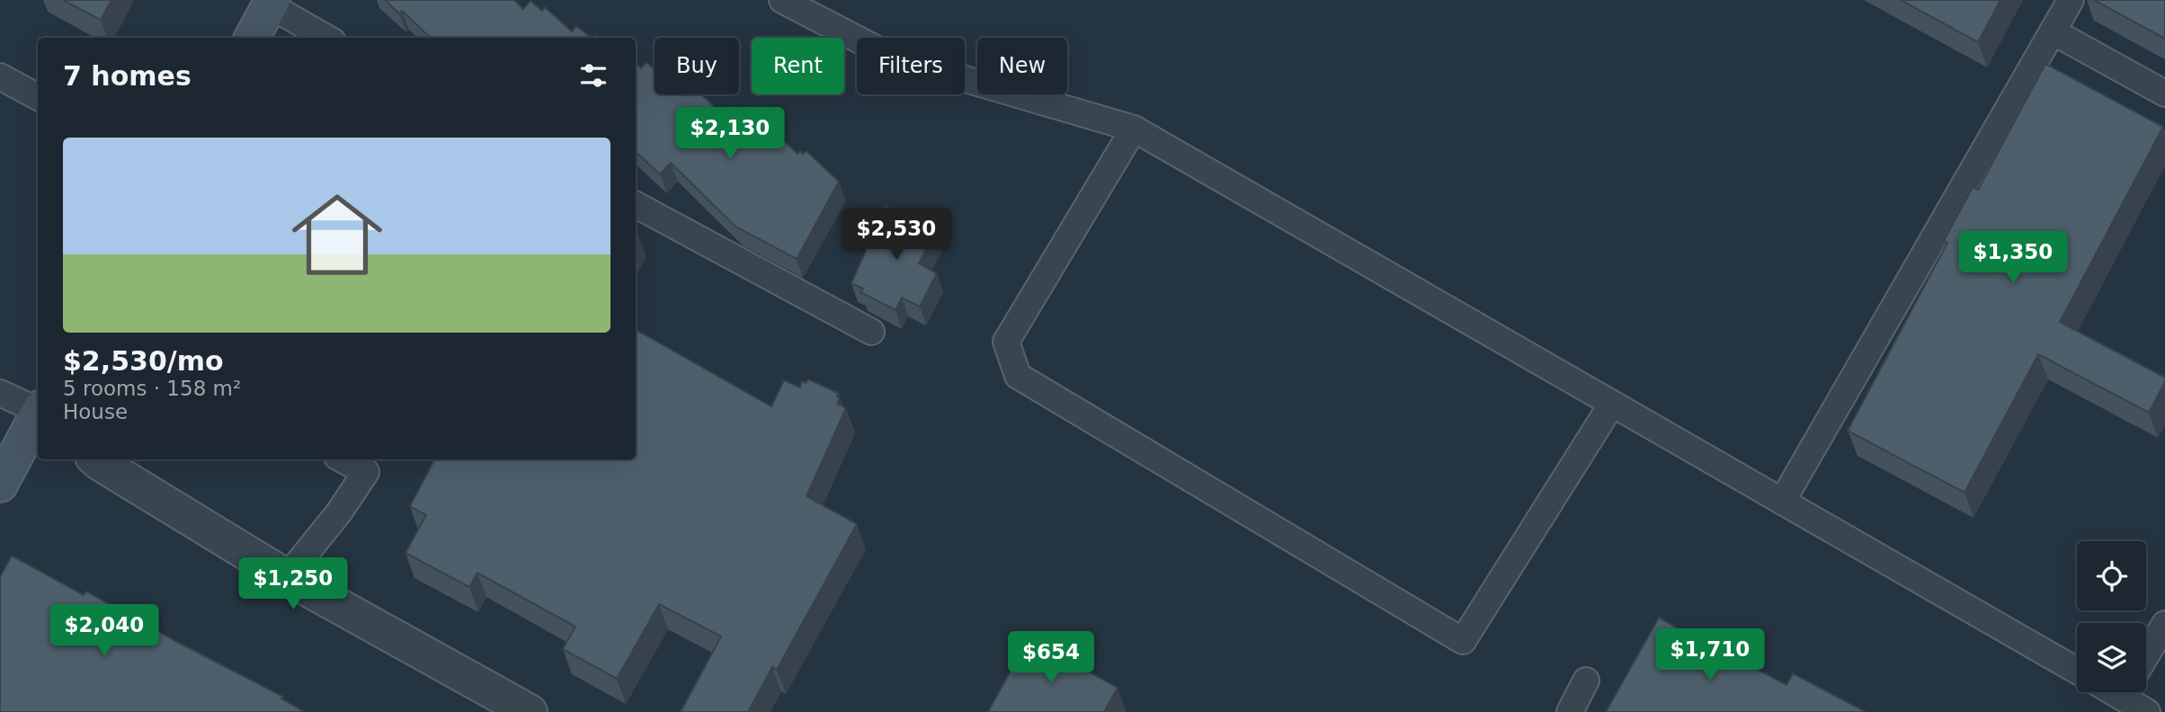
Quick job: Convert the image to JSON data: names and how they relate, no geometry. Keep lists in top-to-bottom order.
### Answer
{
  "page": {
    "chip": [
      "Buy",
      "Rent",
      "Filters",
      "New"
    ],
    "heading": "7 homes",
    "price": [
      "$2,130",
      "$2,530",
      "$1,350",
      "$1,250",
      "$2,040",
      "$1,710",
      "$654"
    ],
    "list": [
      {
        "name": "$2,530/mo",
        "note": "5 rooms · 158 m² · House"
      }
    ]
  }
}
